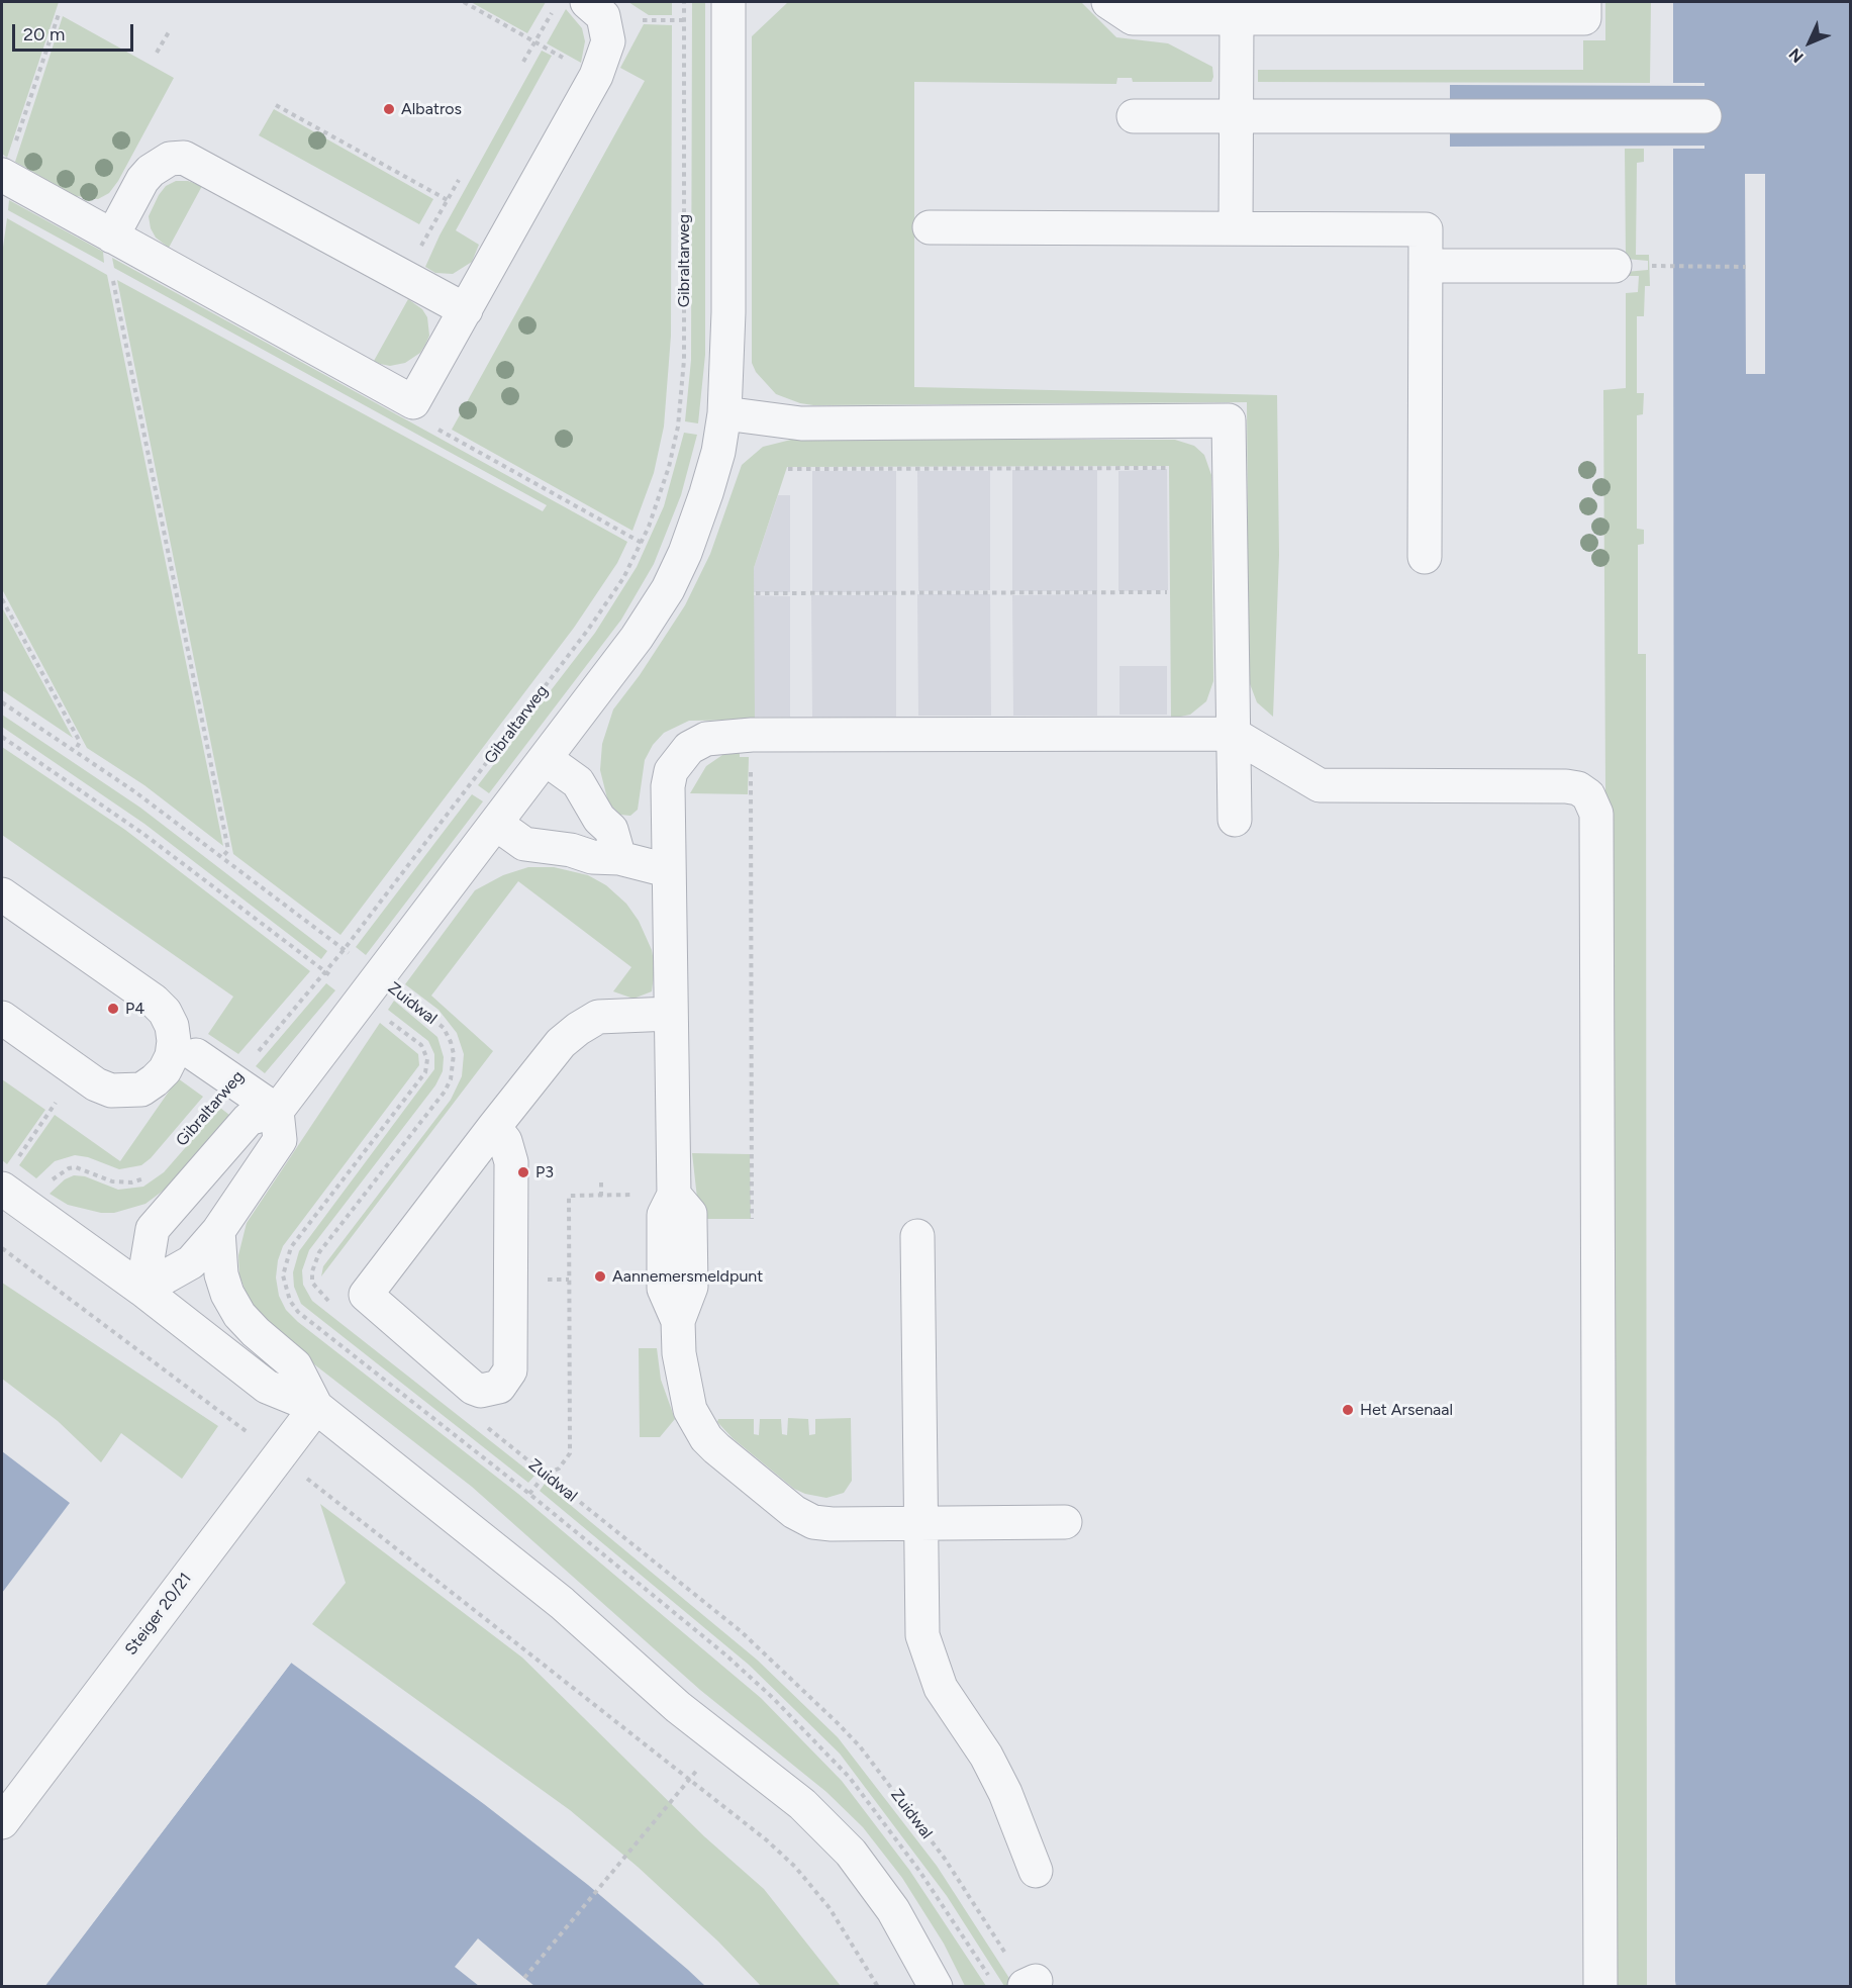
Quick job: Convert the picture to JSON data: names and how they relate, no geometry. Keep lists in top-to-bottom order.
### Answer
{
  "streets": {
    "street": ["Steiger 20/21"],
    "path": ["Gibraltarweg", "Zuidwal"]
  },
  "places": [
    "Albatros",
    "P4",
    "P3",
    "Aannemersmeldpunt",
    "Het Arsenaal"
  ],
  "scale_bar": "20 m",
  "north": "bottom left"
}
